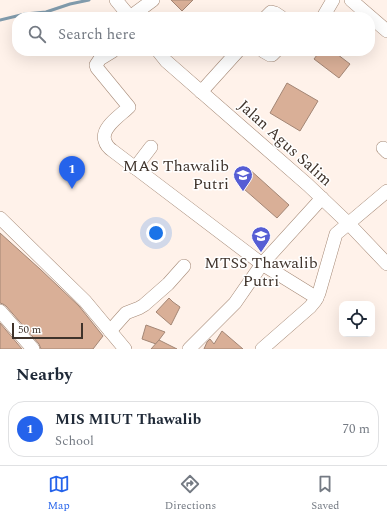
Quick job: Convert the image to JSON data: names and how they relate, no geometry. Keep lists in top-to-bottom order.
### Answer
{
  "streets": {
    "street": ["Jalan Agus Salim"]
  },
  "places": {
    "school or university": ["MAS Thawalib Putri", "MTSS Thawalib Putri"]
  },
  "scale_bar": "50 m",
  "page": {
    "search": "Search here",
    "pins": "1",
    "scale": "50 m",
    "heading": "Nearby",
    "list": [
      {
        "mark": "1",
        "name": "MIS MIUT Thawalib",
        "note": "School",
        "value": "70 m"
      }
    ],
    "nav": ["Map", "Directions", "Saved"]
  }
}
